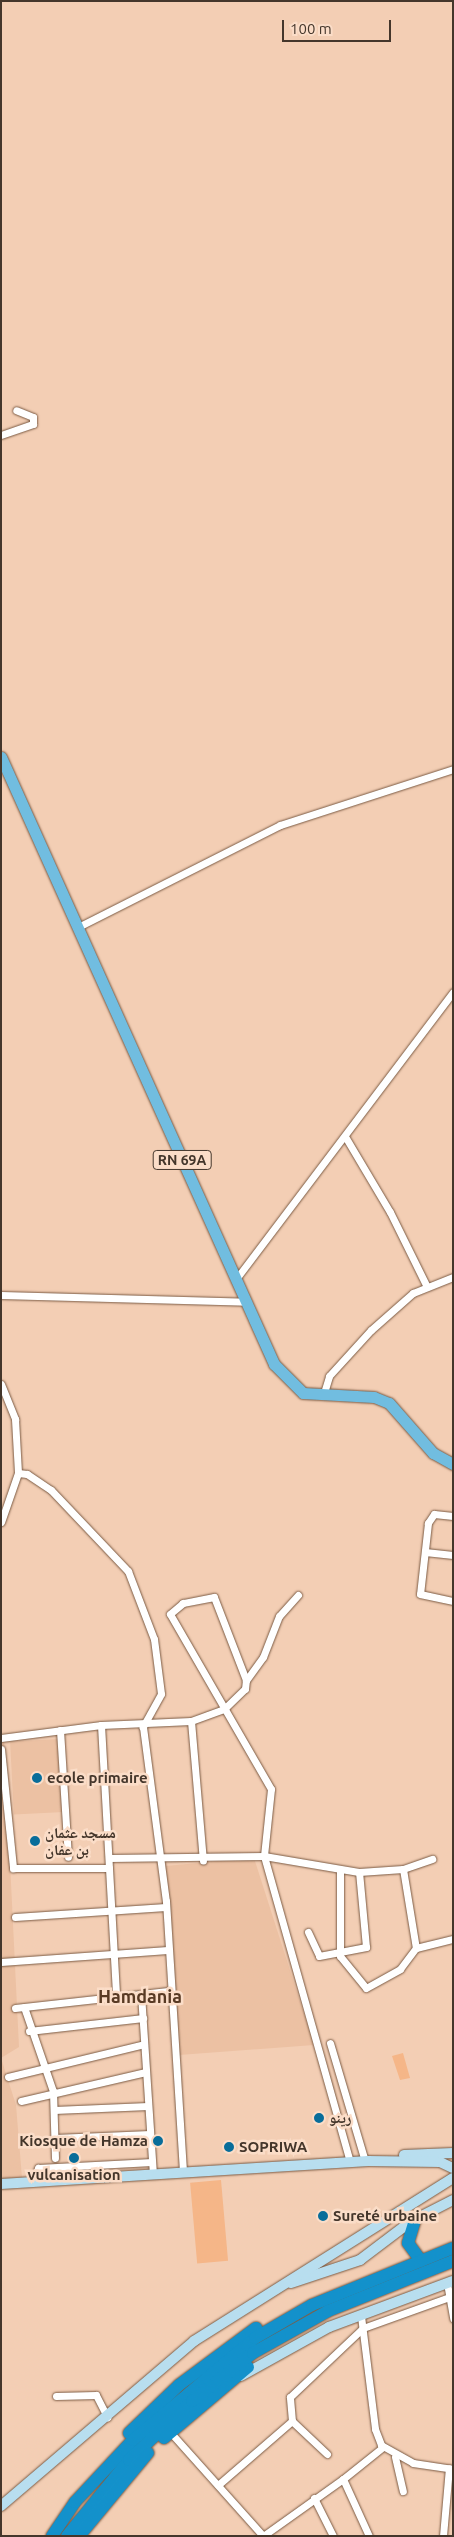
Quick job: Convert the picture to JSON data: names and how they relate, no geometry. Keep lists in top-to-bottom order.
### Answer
{
  "streets": {
    "main road": ["RN 69A"]
  },
  "districts": ["Hamdania"],
  "places": [
    "ecole primaire",
    "مسجد عثمان بن عفان",
    "رينو",
    "Kiosque de Hamza",
    "SOPRIWA",
    "vulcanisation",
    "Sureté urbaine"
  ],
  "scale_bar": "100 m"
}
